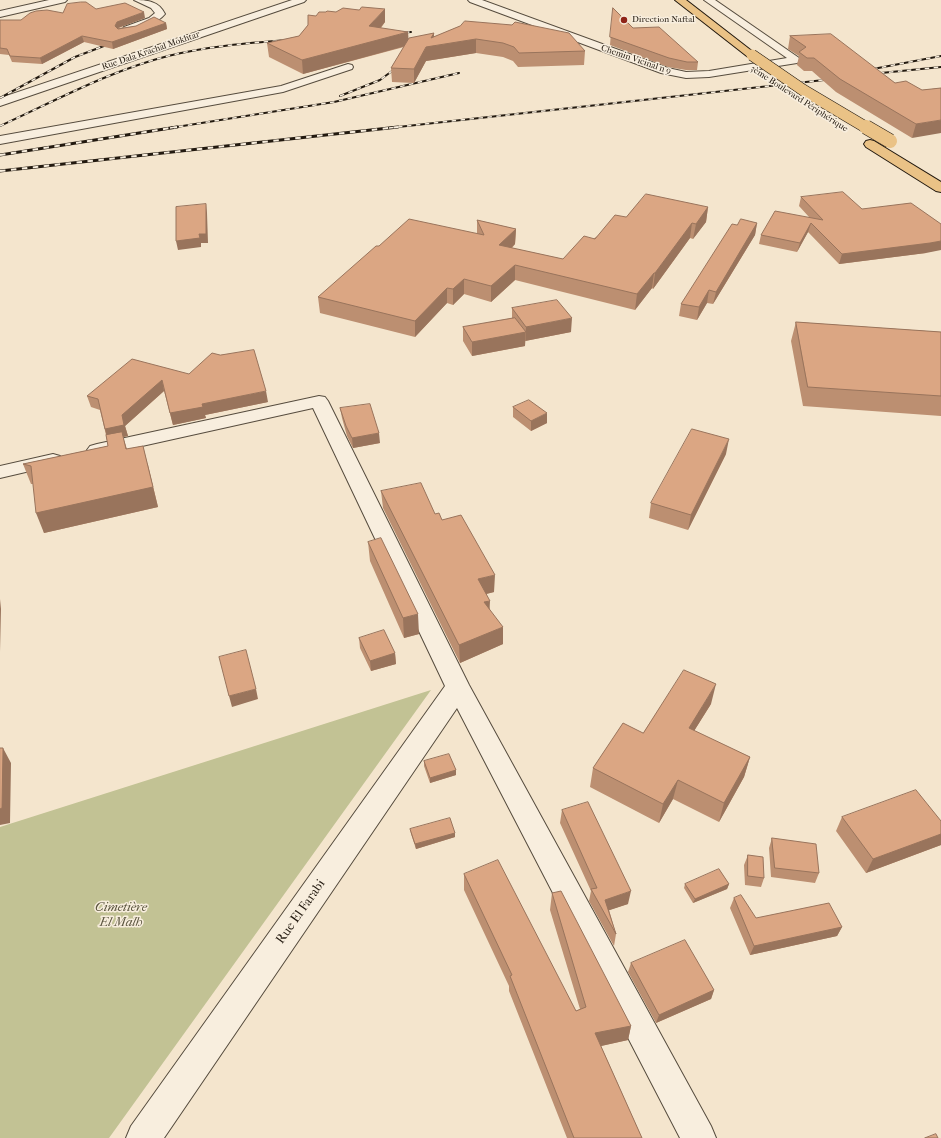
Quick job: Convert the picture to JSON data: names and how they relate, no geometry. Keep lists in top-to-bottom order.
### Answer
{
  "streets": {
    "highway": ["3ème Boulevard Périphérique"],
    "street": ["Rue Dala Krachal Mokhtar", "Chemin Vicinal n 9", "Rue El Farabi"]
  },
  "parks": ["Cimetière El Malh"],
  "places": ["Direction Naftal"]
}
